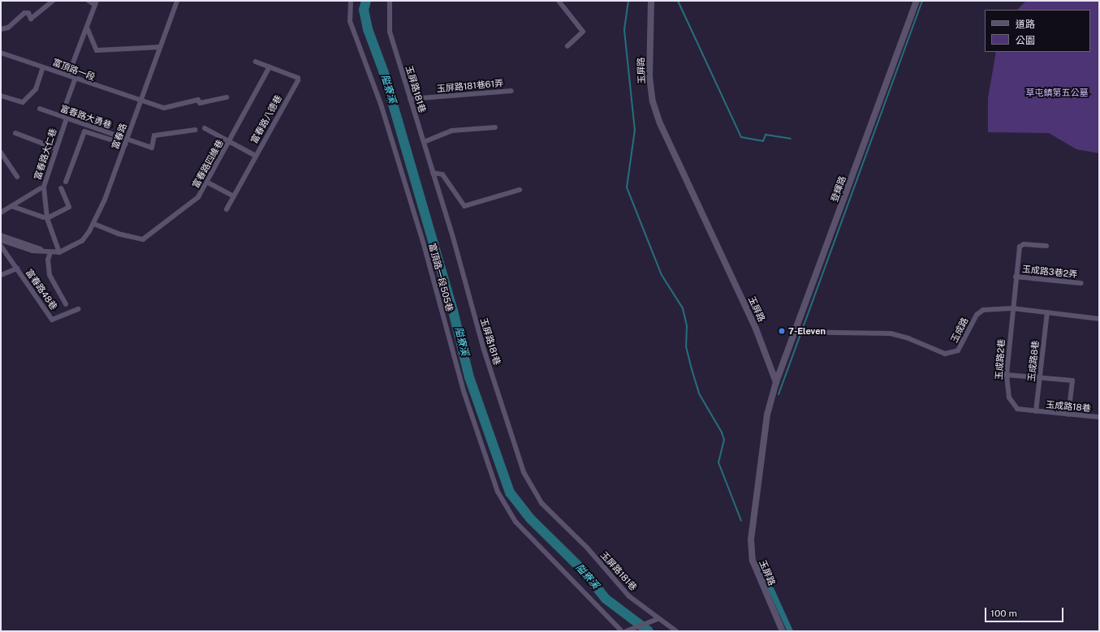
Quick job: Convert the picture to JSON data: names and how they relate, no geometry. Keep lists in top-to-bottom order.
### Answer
{
  "streets": {
    "street": [
      "富頂路一段",
      "玉屏路",
      "玉屏路181巷61弄",
      "玉屏路181巷",
      "富春路大勇巷",
      "富春路八德巷",
      "富春路",
      "富春路大仁巷",
      "富春路四維巷",
      "登輝路",
      "玉成路3巷2弄",
      "富頂路一段505巷",
      "富春路48巷",
      "玉成路",
      "玉成路2巷",
      "玉成路8巷",
      "玉成路18巷"
    ]
  },
  "crossings": [
    ["富頂路一段", "富春路"],
    ["玉屏路", "登輝路"],
    ["玉屏路181巷61弄", "玉屏路181巷"],
    ["富春路大勇巷", "富春路"],
    ["富春路大勇巷", "富春路大仁巷"],
    ["富春路八德巷", "富春路四維巷"],
    ["富春路", "富春路大仁巷"],
    ["富春路", "富春路四維巷"],
    ["登輝路", "玉成路"],
    ["玉成路3巷2弄", "玉成路2巷"],
    ["玉成路", "玉成路2巷"],
    ["玉成路", "玉成路8巷"],
    ["玉成路2巷", "玉成路8巷"],
    ["玉成路2巷", "玉成路18巷"],
    ["玉成路8巷", "玉成路18巷"]
  ],
  "water": ["隘寮溪"],
  "parks": ["草屯鎮第五公墓"],
  "places": ["7-Eleven"],
  "legend": ["道路", "公園"],
  "scale_bar": "100 m"
}
